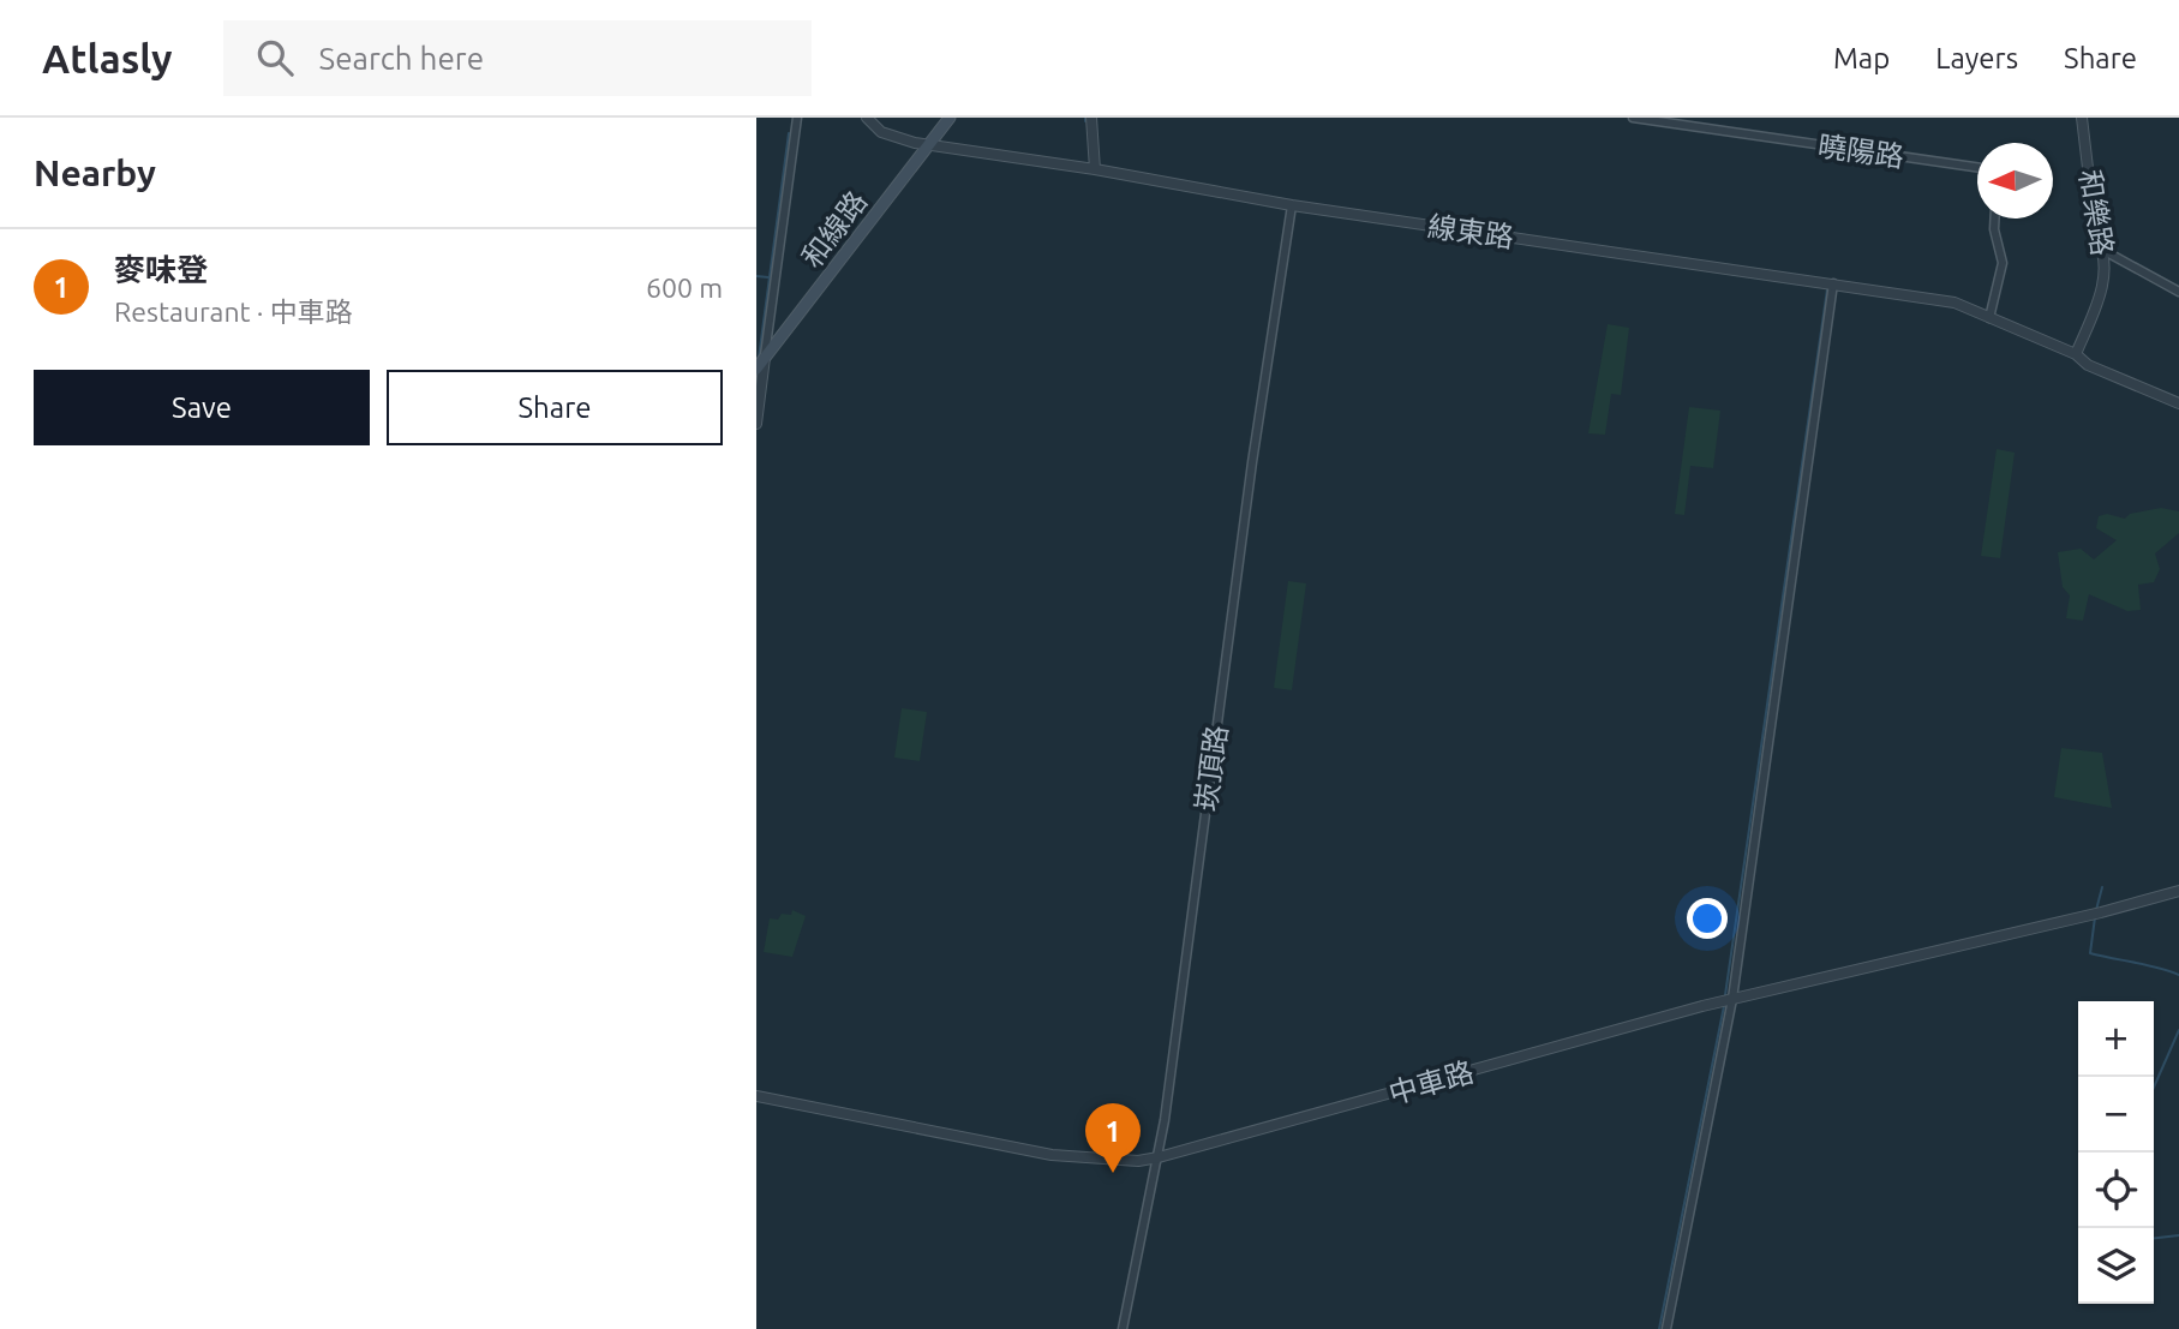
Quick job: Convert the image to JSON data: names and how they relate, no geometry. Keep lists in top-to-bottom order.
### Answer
{
  "streets": {
    "main road": ["和線路"],
    "street": [
      "曉陽路",
      "和樂路",
      "線東路",
      "崁頂路",
      "中車路"
    ]
  },
  "crossings": [
    ["和樂路", "線東路"],
    ["和線路", "線東路"],
    ["線東路", "崁頂路"],
    ["崁頂路", "中車路"]
  ],
  "north": "left",
  "page": {
    "header": "Atlasly",
    "search": "Search here",
    "nav": ["Map", "Layers", "Share"],
    "heading": "Nearby",
    "list": [
      {
        "mark": "1",
        "name": "麥味登",
        "note": "Restaurant · 中車路",
        "value": "600 m"
      }
    ],
    "buttons": ["Save", "Share"],
    "map_buttons": ["+", "−"],
    "pins": "1"
  }
}
